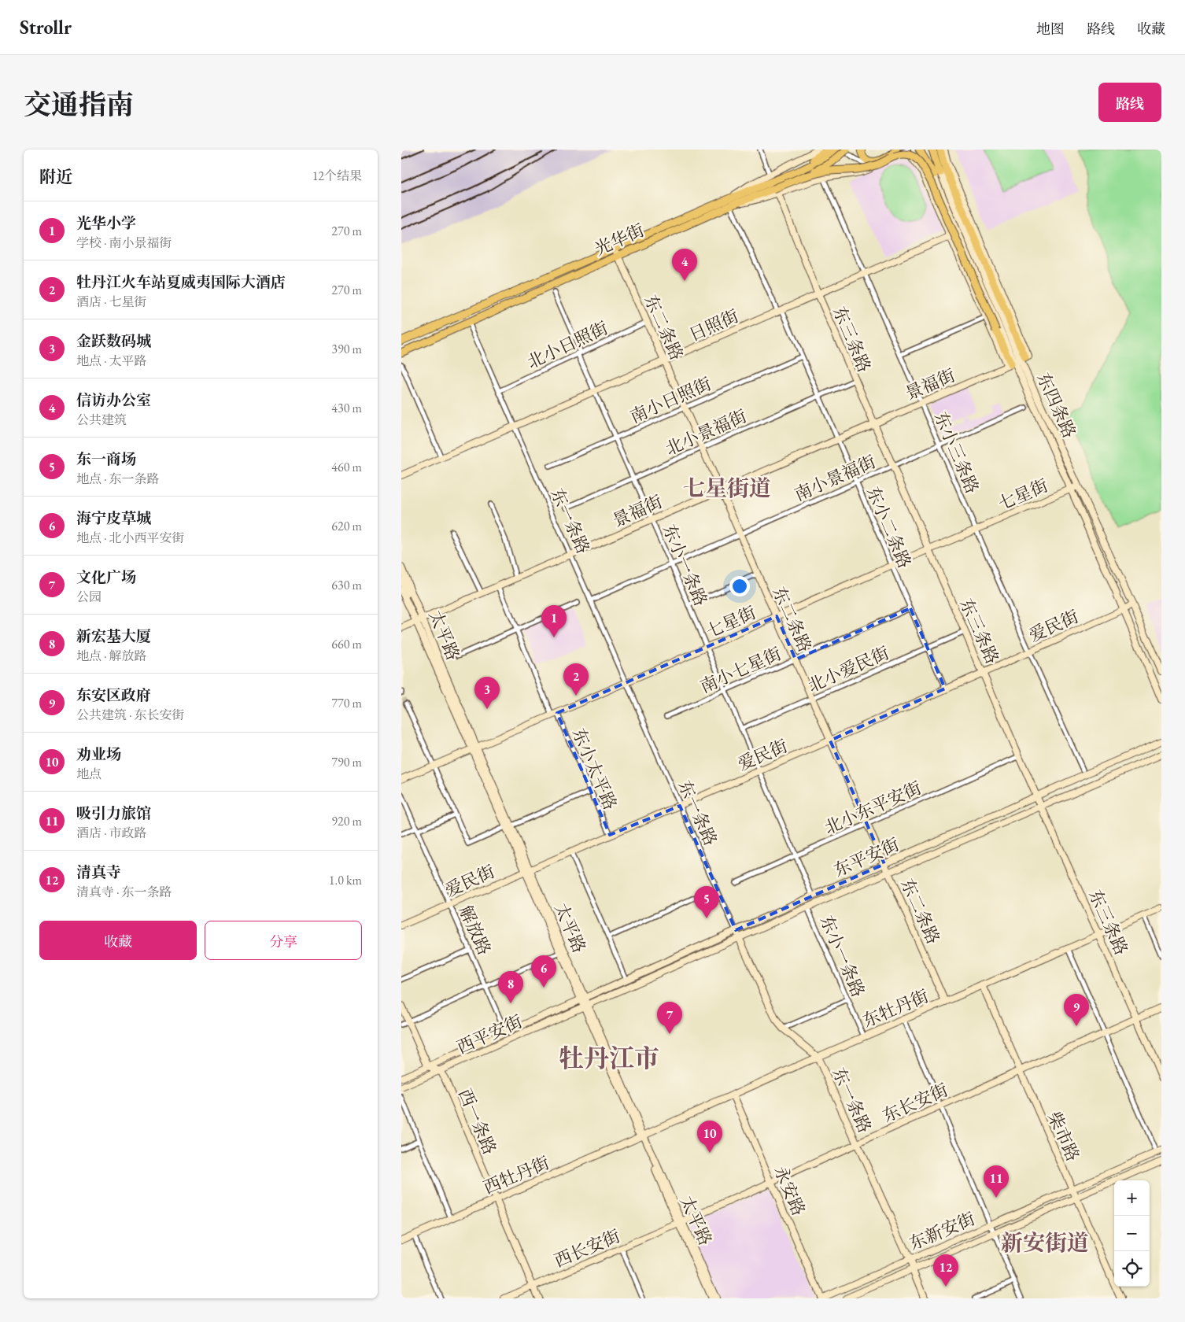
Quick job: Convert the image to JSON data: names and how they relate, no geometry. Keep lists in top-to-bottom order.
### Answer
{
  "streets": {
    "highway": ["光华街"],
    "street": [
      "日照街",
      "东二条路",
      "东三条路",
      "北小日照街",
      "景福街",
      "南小日照街",
      "北小景福街",
      "东小三条路",
      "南小景福街",
      "七星街",
      "东一条路",
      "东小二条路",
      "东小一条路",
      "爱民街",
      "太平路",
      "北小爱民街",
      "南小七星街",
      "东小太平路",
      "北小东平安街",
      "东平安街",
      "解放路",
      "东牡丹街",
      "西平安街",
      "东长安街",
      "西一条路",
      "柴市路",
      "西牡丹街",
      "永安路",
      "东新安街",
      "西长安街"
    ]
  },
  "crossings": [
    ["光华街", "东二条路"],
    ["光华街", "东三条路"],
    ["光华街", "东一条路"],
    ["光华街", "东小二条路"],
    ["日照街", "东二条路"],
    ["日照街", "东三条路"],
    ["日照街", "东小三条路"],
    ["日照街", "东一条路"],
    ["日照街", "东小二条路"],
    ["日照街", "东小一条路"],
    ["东二条路", "北小日照街"],
    ["东二条路", "景福街"],
    ["东二条路", "南小日照街"],
    ["东二条路", "北小景福街"],
    ["东二条路", "南小景福街"],
    ["东二条路", "七星街"],
    ["东二条路", "爱民街"],
    ["东二条路", "北小爱民街"],
    ["东二条路", "南小七星街"],
    ["东二条路", "北小东平安街"],
    ["东二条路", "东平安街"],
    ["东二条路", "东牡丹街"],
    ["东三条路", "景福街"],
    ["东三条路", "北小景福街"],
    ["东三条路", "南小景福街"],
    ["东三条路", "七星街"],
    ["东三条路", "爱民街"],
    ["东三条路", "北小爱民街"],
    ["东三条路", "北小东平安街"],
    ["东三条路", "东平安街"],
    ["东三条路", "东牡丹街"],
    ["东三条路", "东长安街"],
    ["北小日照街", "东一条路"],
    ["北小日照街", "东小一条路"],
    ["景福街", "东小三条路"],
    ["景福街", "东一条路"],
    ["景福街", "东小二条路"],
    ["景福街", "东小一条路"],
    ["景福街", "太平路"],
    ["景福街", "东小太平路"],
    ["南小日照街", "东小二条路"],
    ["南小日照街", "东小一条路"],
    ["北小景福街", "东小二条路"],
    ["北小景福街", "东小一条路"],
    ["东小三条路", "南小景福街"],
    ["东小三条路", "七星街"],
    ["东小三条路", "爱民街"],
    ["南小景福街", "东一条路"],
    ["南小景福街", "东小二条路"],
    ["南小景福街", "东小一条路"],
    ["七星街", "东一条路"],
    ["七星街", "东小二条路"],
    ["七星街", "东小一条路"],
    ["七星街", "太平路"],
    ["七星街", "东小太平路"],
    ["东一条路", "爱民街"],
    ["东一条路", "东平安街"],
    ["东一条路", "东牡丹街"],
    ["东一条路", "东长安街"],
    ["东一条路", "东新安街"],
    ["东小二条路", "爱民街"],
    ["东小二条路", "北小爱民街"],
    ["东小二条路", "南小七星街"],
    ["东小一条路", "爱民街"],
    ["东小一条路", "北小爱民街"],
    ["东小一条路", "南小七星街"],
    ["东小一条路", "北小东平安街"],
    ["东小一条路", "东平安街"],
    ["东小一条路", "东牡丹街"],
    ["爱民街", "太平路"],
    ["爱民街", "东小太平路"],
    ["爱民街", "解放路"],
    ["太平路", "东平安街"],
    ["太平路", "东牡丹街"],
    ["太平路", "西平安街"],
    ["太平路", "东长安街"],
    ["太平路", "西牡丹街"],
    ["太平路", "西长安街"],
    ["东平安街", "西平安街"],
    ["解放路", "西平安街"],
    ["东牡丹街", "柴市路"],
    ["东牡丹街", "西牡丹街"],
    ["东牡丹街", "永安路"],
    ["西平安街", "西一条路"],
    ["东长安街", "柴市路"],
    ["东长安街", "永安路"],
    ["东长安街", "西长安街"],
    ["西一条路", "西牡丹街"],
    ["西一条路", "西长安街"],
    ["柴市路", "东新安街"],
    ["永安路", "东新安街"]
  ],
  "districts": ["七星街道", "牡丹江市", "新安街道"],
  "page": {
    "header": "Strollr",
    "nav": ["地图", "路线", "收藏"],
    "title": "交通指南",
    "buttons": [
      "路线",
      ["收藏", "分享"]
    ],
    "heading": ["附近", "12个结果"],
    "list": [
      {
        "mark": "1",
        "name": "光华小学",
        "note": "学校 · 南小景福街",
        "value": "270 m"
      },
      {
        "mark": "2",
        "name": "牡丹江火车站夏威夷国际大酒店",
        "note": "酒店 · 七星街",
        "value": "270 m"
      },
      {
        "mark": "3",
        "name": "金跃数码城",
        "note": "地点 · 太平路",
        "value": "390 m"
      },
      {
        "mark": "4",
        "name": "信访办公室",
        "note": "公共建筑",
        "value": "430 m"
      },
      {
        "mark": "5",
        "name": "东一商场",
        "note": "地点 · 东一条路",
        "value": "460 m"
      },
      {
        "mark": "6",
        "name": "海宁皮草城",
        "note": "地点 · 北小西平安街",
        "value": "620 m"
      },
      {
        "mark": "7",
        "name": "文化广场",
        "note": "公园",
        "value": "630 m"
      },
      {
        "mark": "8",
        "name": "新宏基大厦",
        "note": "地点 · 解放路",
        "value": "660 m"
      },
      {
        "mark": "9",
        "name": "东安区政府",
        "note": "公共建筑 · 东长安街",
        "value": "770 m"
      },
      {
        "mark": "10",
        "name": "劝业场",
        "note": "地点",
        "value": "790 m"
      },
      {
        "mark": "11",
        "name": "吸引力旅馆",
        "note": "酒店 · 市政路",
        "value": "920 m"
      },
      {
        "mark": "12",
        "name": "清真寺",
        "note": "清真寺 · 东一条路",
        "value": "1.0 km"
      }
    ],
    "pins": [
      "4",
      "1",
      "2",
      "3",
      "5",
      "6",
      "8",
      "9",
      "7",
      "10",
      "11",
      "12"
    ],
    "map_buttons": ["+", "−"]
  }
}
